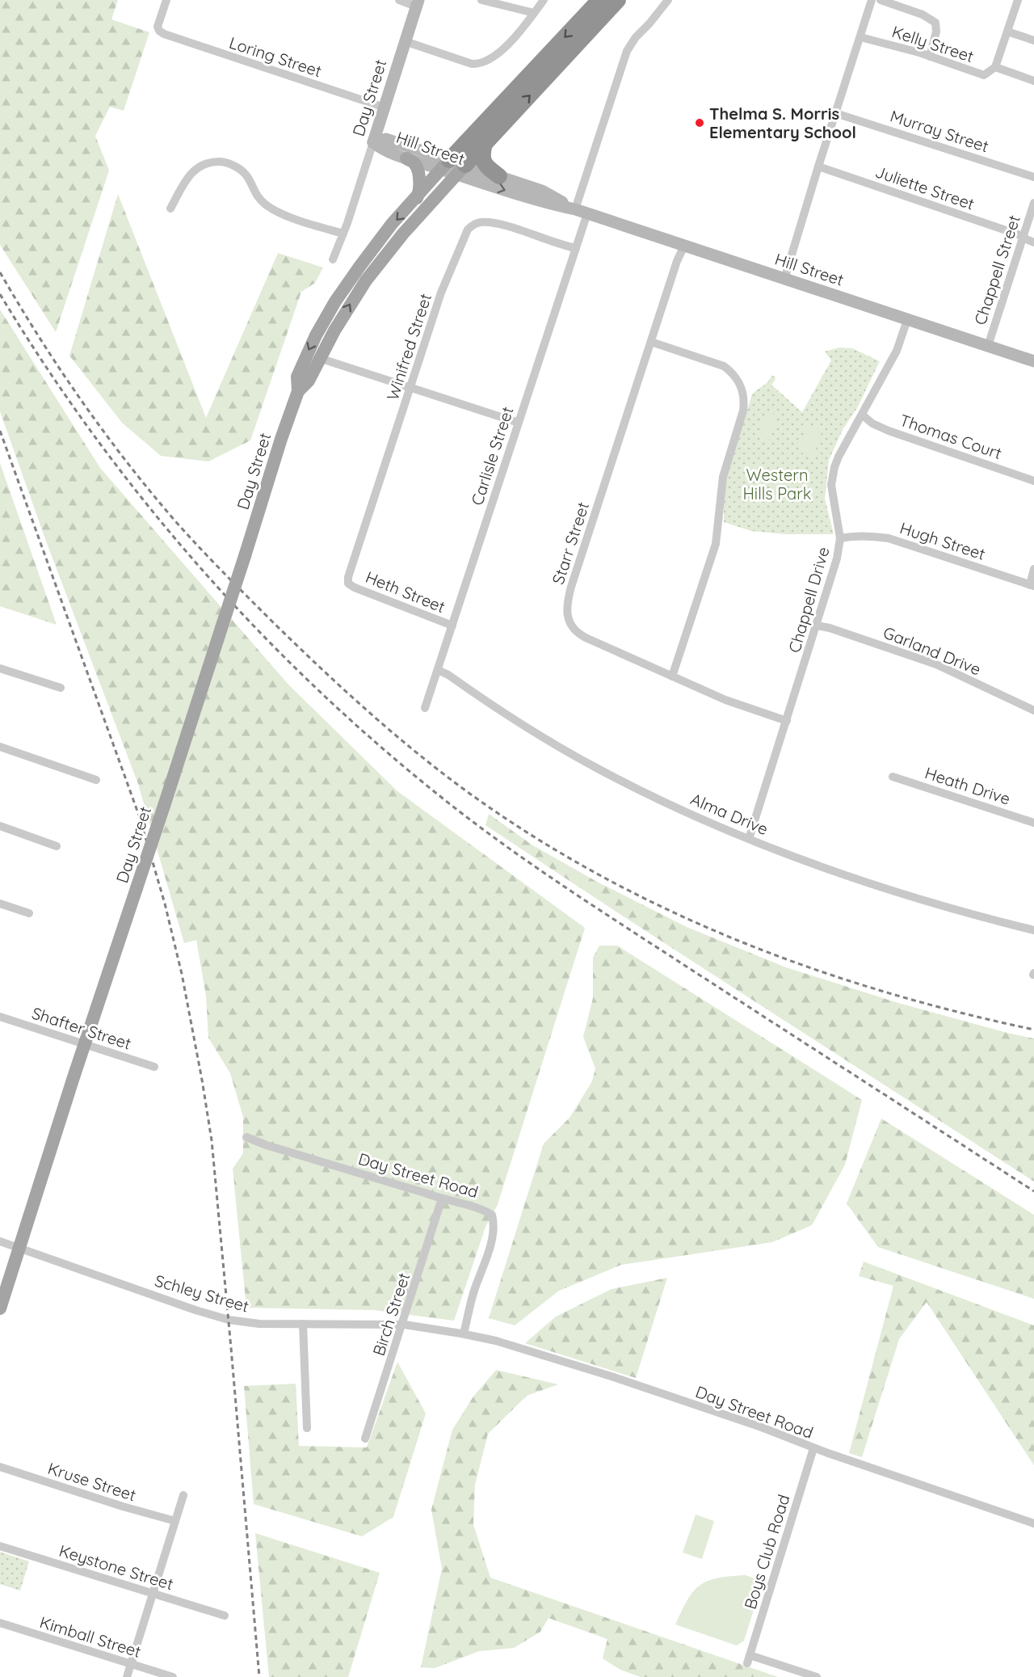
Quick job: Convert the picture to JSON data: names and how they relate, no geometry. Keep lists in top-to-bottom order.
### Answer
{
  "streets": {
    "main road": ["Day Street"],
    "street": [
      "Kelly Street",
      "Loring Street",
      "Murray Street",
      "Hill Street",
      "Juliette Street",
      "Chappell Street",
      "Winifred Street",
      "Thomas Court",
      "Carlisle Street",
      "Hugh Street",
      "Starr Street",
      "Heth Street",
      "Chappell Drive",
      "Garland Drive",
      "Heath Drive",
      "Alma Drive",
      "Shafter Street",
      "Day Street Road",
      "Schley Street",
      "Birch Street",
      "Kruse Street",
      "Boys Club Road",
      "Keystone Street",
      "Kimball Street"
    ]
  },
  "crossings": [
    ["Loring Street", "Day Street"],
    ["Day Street", "Hill Street"],
    ["Day Street", "Shafter Street"],
    ["Day Street", "Schley Street"],
    ["Hill Street", "Chappell Street"],
    ["Hill Street", "Carlisle Street"],
    ["Hill Street", "Starr Street"],
    ["Hill Street", "Chappell Drive"],
    ["Juliette Street", "Chappell Street"],
    ["Winifred Street", "Carlisle Street"],
    ["Winifred Street", "Heth Street"],
    ["Thomas Court", "Chappell Drive"],
    ["Carlisle Street", "Heth Street"],
    ["Carlisle Street", "Alma Drive"],
    ["Hugh Street", "Chappell Drive"],
    ["Starr Street", "Chappell Drive"],
    ["Chappell Drive", "Garland Drive"],
    ["Chappell Drive", "Alma Drive"],
    ["Day Street Road", "Schley Street"],
    ["Day Street Road", "Birch Street"],
    ["Day Street Road", "Boys Club Road"],
    ["Schley Street", "Birch Street"]
  ],
  "parks": ["Western Hills Park"],
  "places": ["Thelma S. Morris Elementary School"]
}
